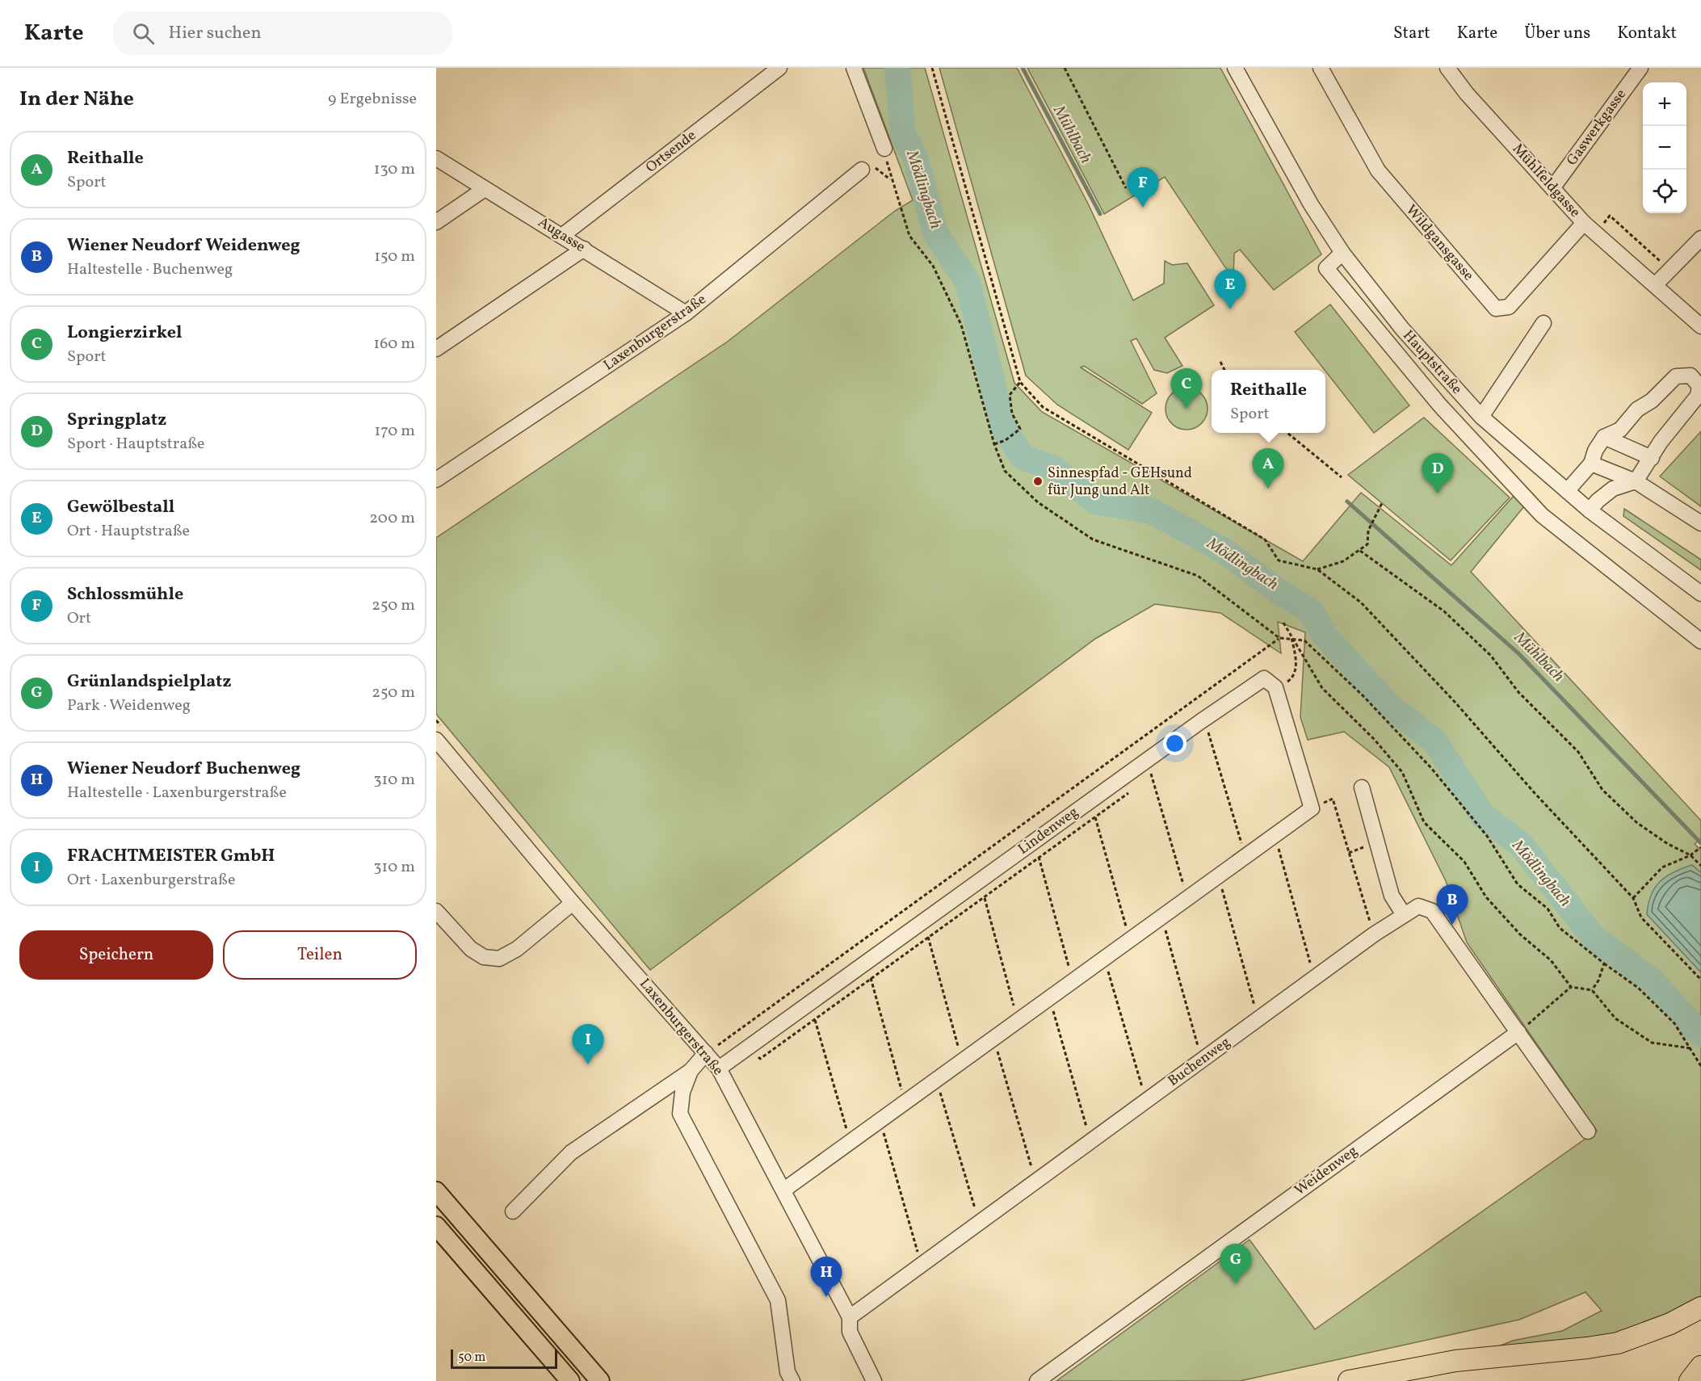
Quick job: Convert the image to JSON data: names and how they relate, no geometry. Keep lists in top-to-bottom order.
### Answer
{
  "streets": {
    "street": [
      "Gaswerkgasse",
      "Ortsende",
      "Mühlfeldgasse",
      "Augasse",
      "Wildgansgasse",
      "Laxenburgerstraße",
      "Hauptstraße",
      "Lindenweg",
      "Buchenweg",
      "Weidenweg"
    ]
  },
  "crossings": [
    ["Gaswerkgasse", "Mühlfeldgasse"],
    ["Ortsende", "Augasse"],
    ["Mühlfeldgasse", "Wildgansgasse"],
    ["Augasse", "Laxenburgerstraße"],
    ["Laxenburgerstraße", "Lindenweg"],
    ["Laxenburgerstraße", "Buchenweg"],
    ["Buchenweg", "Weidenweg"]
  ],
  "water": ["Mühlbach", "Mödlingbach"],
  "places": ["Sinnespfad - GEHsund für Jung und Alt"],
  "scale_bar": "50 m",
  "page": {
    "header": "Karte",
    "search": "Hier suchen",
    "nav": [
      "Start",
      "Karte",
      "Über uns",
      "Kontakt"
    ],
    "heading": ["In der Nähe", "9 Ergebnisse"],
    "map_buttons": ["+", "−"],
    "list": [
      {
        "mark": "A",
        "name": "Reithalle",
        "note": "Sport",
        "value": "130 m"
      },
      {
        "mark": "B",
        "name": "Wiener Neudorf Weidenweg",
        "note": "Haltestelle · Buchenweg",
        "value": "150 m"
      },
      {
        "mark": "C",
        "name": "Longierzirkel",
        "note": "Sport",
        "value": "160 m"
      },
      {
        "mark": "D",
        "name": "Springplatz",
        "note": "Sport · Hauptstraße",
        "value": "170 m"
      },
      {
        "mark": "E",
        "name": "Gewölbestall",
        "note": "Ort · Hauptstraße",
        "value": "200 m"
      },
      {
        "mark": "F",
        "name": "Schlossmühle",
        "note": "Ort",
        "value": "250 m"
      },
      {
        "mark": "G",
        "name": "Grünlandspielplatz",
        "note": "Park · Weidenweg",
        "value": "250 m"
      },
      {
        "mark": "H",
        "name": "Wiener Neudorf Buchenweg",
        "note": "Haltestelle · Laxenburgerstraße",
        "value": "310 m"
      },
      {
        "mark": "I",
        "name": "FRACHTMEISTER GmbH",
        "note": "Ort · Laxenburgerstraße",
        "value": "310 m"
      }
    ],
    "pins": [
      "F",
      "E",
      "C",
      "A",
      "D",
      "B",
      "I",
      "G",
      "H"
    ],
    "popup": ["Reithalle", "Sport"],
    "buttons": ["Speichern", "Teilen"],
    "scale": "50 m"
  }
}
